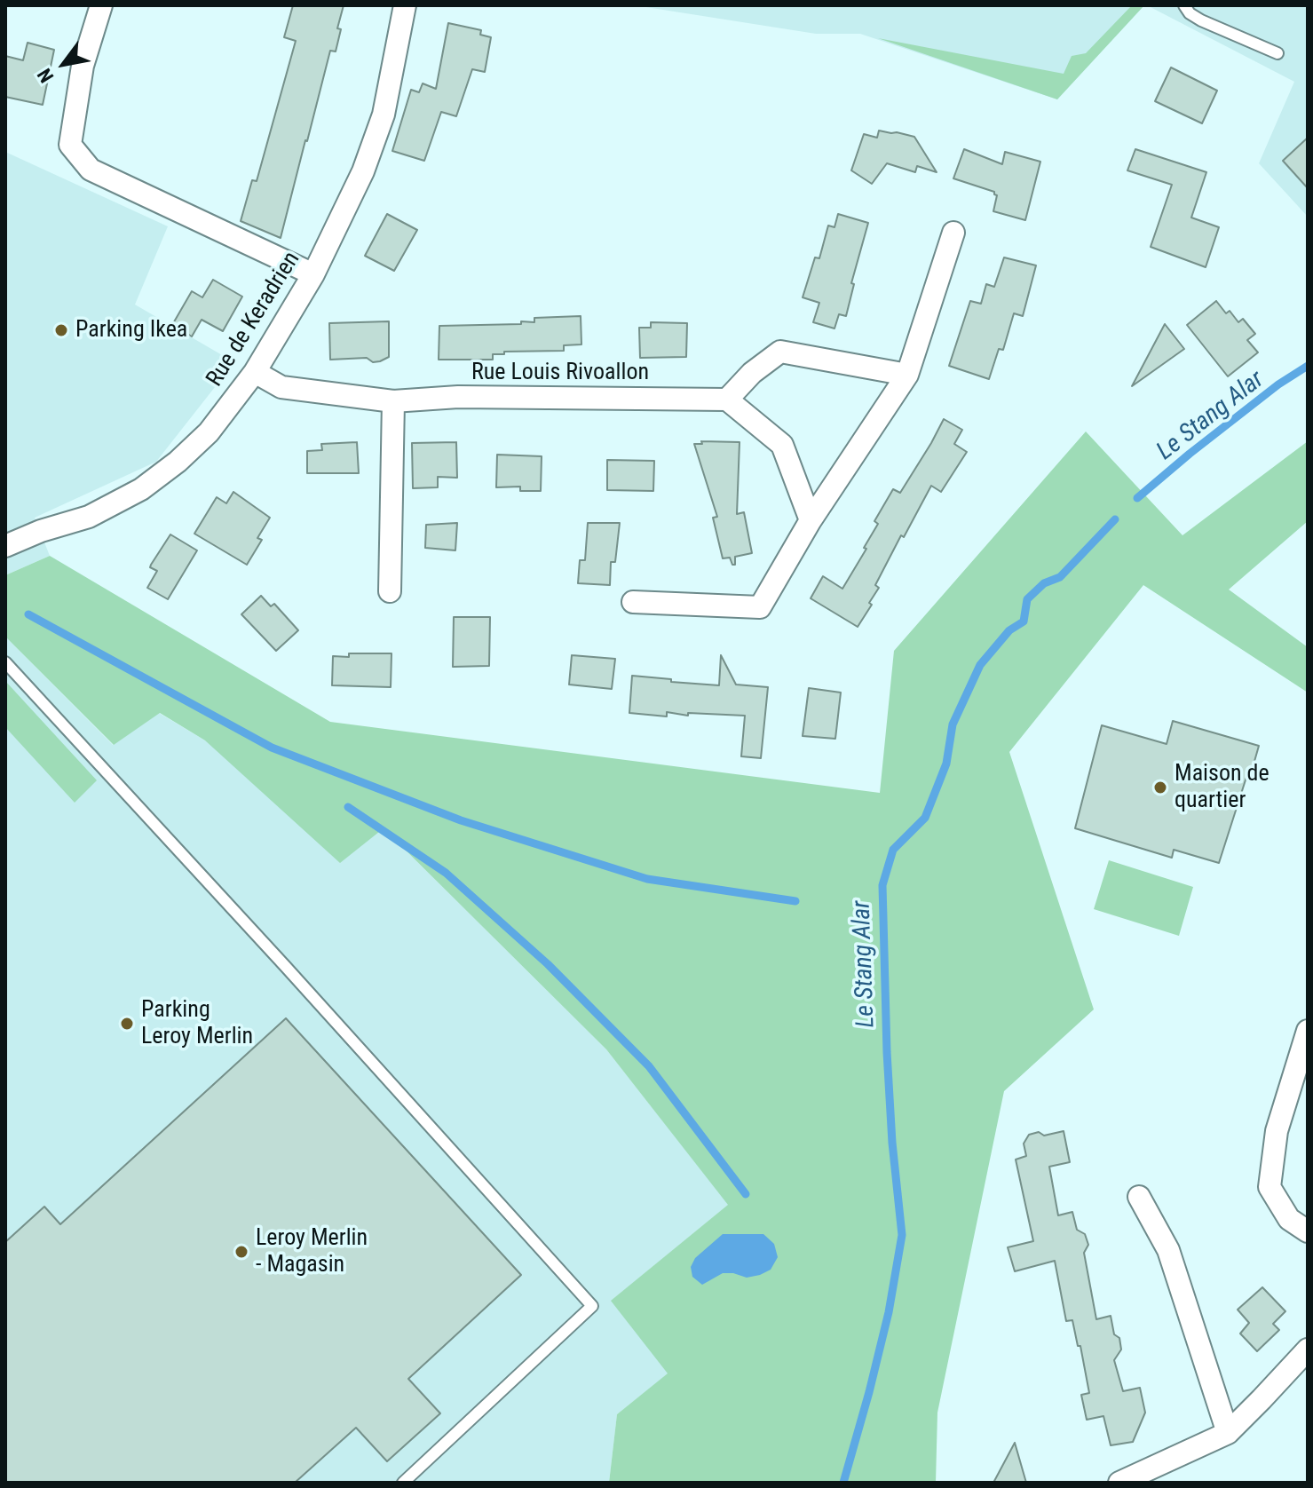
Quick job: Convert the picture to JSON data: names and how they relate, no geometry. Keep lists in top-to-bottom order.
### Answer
{
  "streets": {
    "street": ["Rue de Keradrien", "Rue Louis Rivoallon"]
  },
  "crossings": [
    ["Rue de Keradrien", "Rue Louis Rivoallon"]
  ],
  "water": ["Le Stang Alar"],
  "places": [
    "Parking Ikea",
    "Maison de quartier",
    "Parking Leroy Merlin",
    "Leroy Merlin - Magasin"
  ],
  "north": "bottom left"
}
